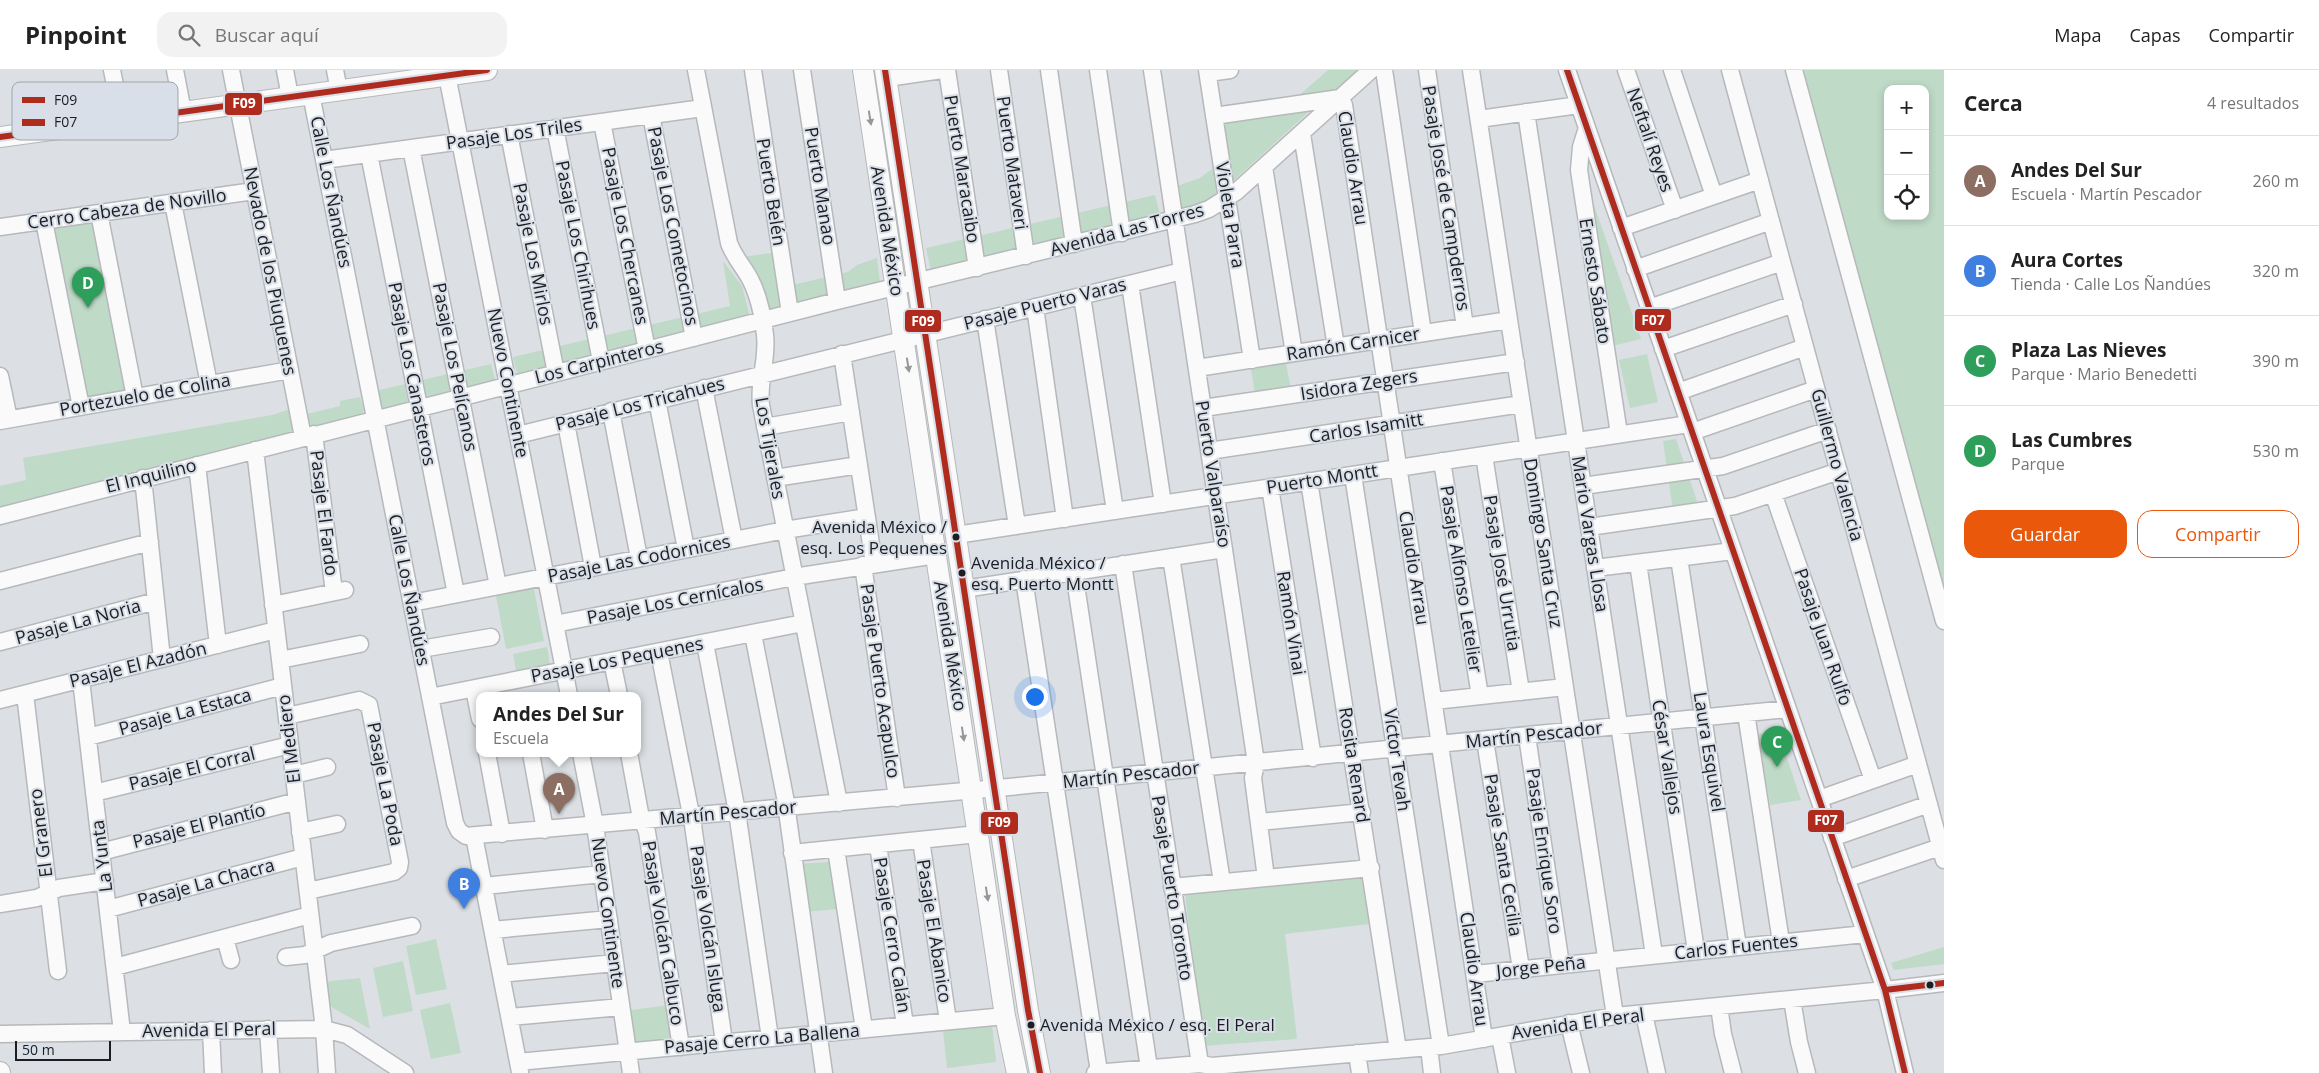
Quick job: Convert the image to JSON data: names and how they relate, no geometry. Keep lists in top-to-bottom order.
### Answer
{
  "streets": {
    "main road": ["Avenida México"],
    "street": [
      "Pasaje Los Triles",
      "Neftalí Reyes",
      "Puerto Mataveri",
      "Claudio Arrau",
      "Puerto Maracaibo",
      "Puerto Manao",
      "Calle Los Ñandúes",
      "Puerto Belén",
      "Pasaje José de Campderros",
      "Cerro Cabeza de Novillo",
      "Violeta Parra",
      "Pasaje Los Cometocinos",
      "Avenida Las Torres",
      "Pasaje Los Chercanes",
      "Pasaje Los Chirihues",
      "Pasaje Los Mirlos",
      "Nevado de los Piuquenes",
      "Ernesto Sábato",
      "Pasaje Puerto Varas",
      "Ramón Carnicer",
      "Los Carpinteros",
      "Pasaje Los Pelícanos",
      "Pasaje Los Canasteros",
      "Nuevo Continente",
      "Isidora Zegers",
      "Portezuelo de Colina",
      "Pasaje Los Tricahues",
      "Carlos Isamitt",
      "Los Tijerales",
      "Guillermo Valencia",
      "Puerto Valparaíso",
      "El Inquilino",
      "Puerto Montt",
      "Pasaje El Fardo",
      "Mario Vargas Llosa",
      "Domingo Santa Cruz",
      "Pasaje Las Codornices",
      "Pasaje José Urrutia",
      "Pasaje Alfonso Letelier",
      "Pasaje Los Cernícalos",
      "Pasaje La Noria",
      "Ramón Vinai",
      "Pasaje Juan Rulfo",
      "Pasaje Los Pequenes",
      "Pasaje El Azadón",
      "Pasaje Puerto Acapulco",
      "Pasaje La Estaca",
      "Martín Pescador",
      "El Mediero",
      "Laura Esquivel",
      "César Vallejos",
      "Víctor Tevah",
      "Rosita Renard",
      "Pasaje El Corral",
      "Pasaje La Poda",
      "Pasaje El Plantío",
      "El Granero",
      "Pasaje Enrique Soro",
      "Pasaje Santa Cecilia",
      "La Yunta",
      "Pasaje La Chacra",
      "Pasaje Puerto Toronto",
      "Pasaje Volcán Isluga",
      "Pasaje El Abanico",
      "Pasaje Volcán Calbuco",
      "Pasaje Cerro Calán",
      "Carlos Fuentes",
      "Jorge Peña",
      "Avenida El Peral",
      "Pasaje Cerro La Ballena"
    ]
  },
  "crossings": [
    ["Pasaje Los Triles", "Calle Los Ñandúes"],
    ["Pasaje Los Triles", "Pasaje Los Cometocinos"],
    ["Pasaje Los Triles", "Pasaje Los Chercanes"],
    ["Pasaje Los Triles", "Pasaje Los Chirihues"],
    ["Pasaje Los Triles", "Pasaje Los Mirlos"],
    ["Pasaje Los Triles", "Pasaje Los Pelícanos"],
    ["Pasaje Los Triles", "Pasaje Los Canasteros"],
    ["Pasaje Los Triles", "Nuevo Continente"],
    ["Pasaje Los Triles", "Los Tijerales"],
    ["Puerto Mataveri", "Avenida Las Torres"],
    ["Claudio Arrau", "Avenida Las Torres"],
    ["Claudio Arrau", "Ramón Carnicer"],
    ["Claudio Arrau", "Isidora Zegers"],
    ["Claudio Arrau", "Carlos Isamitt"],
    ["Claudio Arrau", "Puerto Montt"],
    ["Claudio Arrau", "Martín Pescador"],
    ["Claudio Arrau", "Jorge Peña"],
    ["Claudio Arrau", "Avenida El Peral"],
    ["Puerto Maracaibo", "Avenida Las Torres"],
    ["Puerto Manao", "Los Carpinteros"],
    ["Calle Los Ñandúes", "Los Carpinteros"],
    ["Calle Los Ñandúes", "Pasaje Las Codornices"],
    ["Calle Los Ñandúes", "Pasaje Los Pequenes"],
    ["Calle Los Ñandúes", "Martín Pescador"],
    ["Puerto Belén", "Los Carpinteros"],
    ["Pasaje José de Campderros", "Ramón Carnicer"],
    ["Cerro Cabeza de Novillo", "Nevado de los Piuquenes"],
    ["Violeta Parra", "Avenida Las Torres"],
    ["Violeta Parra", "Ramón Carnicer"],
    ["Pasaje Los Cometocinos", "Los Carpinteros"],
    ["Avenida Las Torres", "Avenida México"],
    ["Avenida Las Torres", "Los Carpinteros"],
    ["Avenida Las Torres", "Puerto Valparaíso"],
    ["Avenida México", "Pasaje Puerto Varas"],
    ["Avenida México", "Los Carpinteros"],
    ["Avenida México", "Puerto Montt"],
    ["Avenida México", "Martín Pescador"],
    ["Avenida México", "Pasaje Cerro La Ballena"],
    ["Pasaje Los Chercanes", "Los Carpinteros"],
    ["Pasaje Los Chirihues", "Los Carpinteros"],
    ["Pasaje Los Mirlos", "Los Carpinteros"],
    ["Nevado de los Piuquenes", "Los Carpinteros"],
    ["Nevado de los Piuquenes", "Portezuelo de Colina"],
    ["Nevado de los Piuquenes", "El Inquilino"],
    ["Nevado de los Piuquenes", "Pasaje El Fardo"],
    ["Ernesto Sábato", "Puerto Montt"],
    ["Pasaje Puerto Varas", "Pasaje Los Tricahues"],
    ["Pasaje Puerto Varas", "Los Tijerales"],
    ["Pasaje Puerto Varas", "Puerto Valparaíso"],
    ["Pasaje Puerto Varas", "Pasaje Puerto Acapulco"],
    ["Ramón Carnicer", "Puerto Valparaíso"],
    ["Ramón Carnicer", "Domingo Santa Cruz"],
    ["Los Carpinteros", "Pasaje Los Pelícanos"],
    ["Los Carpinteros", "Pasaje Los Canasteros"],
    ["Los Carpinteros", "Nuevo Continente"],
    ["Los Carpinteros", "Los Tijerales"],
    ["Los Carpinteros", "El Inquilino"],
    ["Los Carpinteros", "Pasaje El Fardo"],
    ["Pasaje Los Pelícanos", "Pasaje Las Codornices"],
    ["Pasaje Los Canasteros", "Pasaje Las Codornices"],
    ["Nuevo Continente", "Pasaje Los Tricahues"],
    ["Nuevo Continente", "Pasaje Las Codornices"],
    ["Nuevo Continente", "Pasaje Los Cernícalos"],
    ["Nuevo Continente", "Pasaje Los Pequenes"],
    ["Nuevo Continente", "Martín Pescador"],
    ["Nuevo Continente", "Pasaje Cerro La Ballena"],
    ["Isidora Zegers", "Puerto Valparaíso"],
    ["Isidora Zegers", "Domingo Santa Cruz"],
    ["Pasaje Los Tricahues", "Los Tijerales"],
    ["Carlos Isamitt", "Puerto Valparaíso"],
    ["Carlos Isamitt", "Domingo Santa Cruz"],
    ["Los Tijerales", "Pasaje Las Codornices"],
    ["Los Tijerales", "Pasaje Los Cernícalos"],
    ["Los Tijerales", "Pasaje Los Pequenes"],
    ["Los Tijerales", "Martín Pescador"],
    ["Guillermo Valencia", "Puerto Montt"],
    ["Puerto Valparaíso", "Puerto Montt"],
    ["Puerto Valparaíso", "Martín Pescador"],
    ["El Inquilino", "Pasaje El Fardo"],
    ["El Inquilino", "El Mediero"],
    ["Puerto Montt", "Mario Vargas Llosa"],
    ["Puerto Montt", "Domingo Santa Cruz"],
    ["Puerto Montt", "Pasaje José Urrutia"],
    ["Puerto Montt", "Pasaje Alfonso Letelier"],
    ["Puerto Montt", "Ramón Vinai"],
    ["Puerto Montt", "Víctor Tevah"],
    ["Puerto Montt", "Rosita Renard"],
    ["Pasaje El Fardo", "El Mediero"],
    ["Mario Vargas Llosa", "Martín Pescador"],
    ["Mario Vargas Llosa", "Carlos Fuentes"],
    ["Domingo Santa Cruz", "Martín Pescador"],
    ["Domingo Santa Cruz", "Carlos Fuentes"],
    ["Domingo Santa Cruz", "Jorge Peña"],
    ["Domingo Santa Cruz", "Avenida El Peral"],
    ["Pasaje Las Codornices", "Pasaje Puerto Acapulco"],
    ["Ramón Vinai", "Martín Pescador"],
    ["Pasaje Los Pequenes", "Pasaje Volcán Isluga"],
    ["Pasaje El Azadón", "El Mediero"],
    ["Pasaje El Azadón", "El Granero"],
    ["Pasaje El Azadón", "La Yunta"],
    ["Pasaje Puerto Acapulco", "Martín Pescador"],
    ["Pasaje La Estaca", "El Mediero"],
    ["Pasaje La Estaca", "La Yunta"],
    ["Martín Pescador", "Laura Esquivel"],
    ["Martín Pescador", "César Vallejos"],
    ["Martín Pescador", "Víctor Tevah"],
    ["Martín Pescador", "Rosita Renard"],
    ["Martín Pescador", "Pasaje Enrique Soro"],
    ["Martín Pescador", "Pasaje Santa Cecilia"],
    ["Martín Pescador", "Pasaje Puerto Toronto"],
    ["Martín Pescador", "Pasaje Volcán Isluga"],
    ["Martín Pescador", "Pasaje Volcán Calbuco"],
    ["El Mediero", "Pasaje El Corral"],
    ["El Mediero", "Pasaje La Poda"],
    ["El Mediero", "Pasaje El Plantío"],
    ["El Mediero", "Pasaje La Chacra"],
    ["El Mediero", "Avenida El Peral"],
    ["Laura Esquivel", "Carlos Fuentes"],
    ["César Vallejos", "Carlos Fuentes"],
    ["Víctor Tevah", "Avenida El Peral"],
    ["Rosita Renard", "Avenida El Peral"],
    ["Pasaje El Corral", "La Yunta"],
    ["Pasaje El Plantío", "La Yunta"],
    ["Pasaje Enrique Soro", "Jorge Peña"],
    ["Pasaje Santa Cecilia", "Jorge Peña"],
    ["La Yunta", "Pasaje La Chacra"],
    ["La Yunta", "Avenida El Peral"],
    ["Pasaje Puerto Toronto", "Avenida El Peral"],
    ["Pasaje Volcán Isluga", "Pasaje Cerro La Ballena"],
    ["Pasaje El Abanico", "Pasaje Cerro La Ballena"],
    ["Pasaje Volcán Calbuco", "Pasaje Cerro La Ballena"],
    ["Pasaje Cerro Calán", "Pasaje Cerro La Ballena"],
    ["Carlos Fuentes", "Jorge Peña"]
  ],
  "places": ["Avenida México / esq. Los Pequenes", "Avenida México / esq. Puerto Montt", "Avenida México / esq. El Peral"],
  "lines": ["transit line F09", "transit line F07"],
  "legend": ["F09", "F07"],
  "scale_bar": "50 m",
  "page": {
    "header": "Pinpoint",
    "search": "Buscar aquí",
    "nav": ["Mapa", "Capas", "Compartir"],
    "heading": ["Cerca", "4 resultados"],
    "map_buttons": ["+", "−"],
    "list": [
      {
        "mark": "A",
        "name": "Andes Del Sur",
        "note": "Escuela · Martín Pescador",
        "value": "260 m"
      },
      {
        "mark": "B",
        "name": "Aura Cortes",
        "note": "Tienda · Calle Los Ñandúes",
        "value": "320 m"
      },
      {
        "mark": "C",
        "name": "Plaza Las Nieves",
        "note": "Parque · Mario Benedetti",
        "value": "390 m"
      },
      {
        "mark": "D",
        "name": "Las Cumbres",
        "note": "Parque",
        "value": "530 m"
      }
    ],
    "pins": [
      "D",
      "C",
      "A",
      "B"
    ],
    "buttons": ["Guardar", "Compartir"],
    "popup": ["Andes Del Sur", "Escuela"],
    "scale": "50 m"
  }
}
